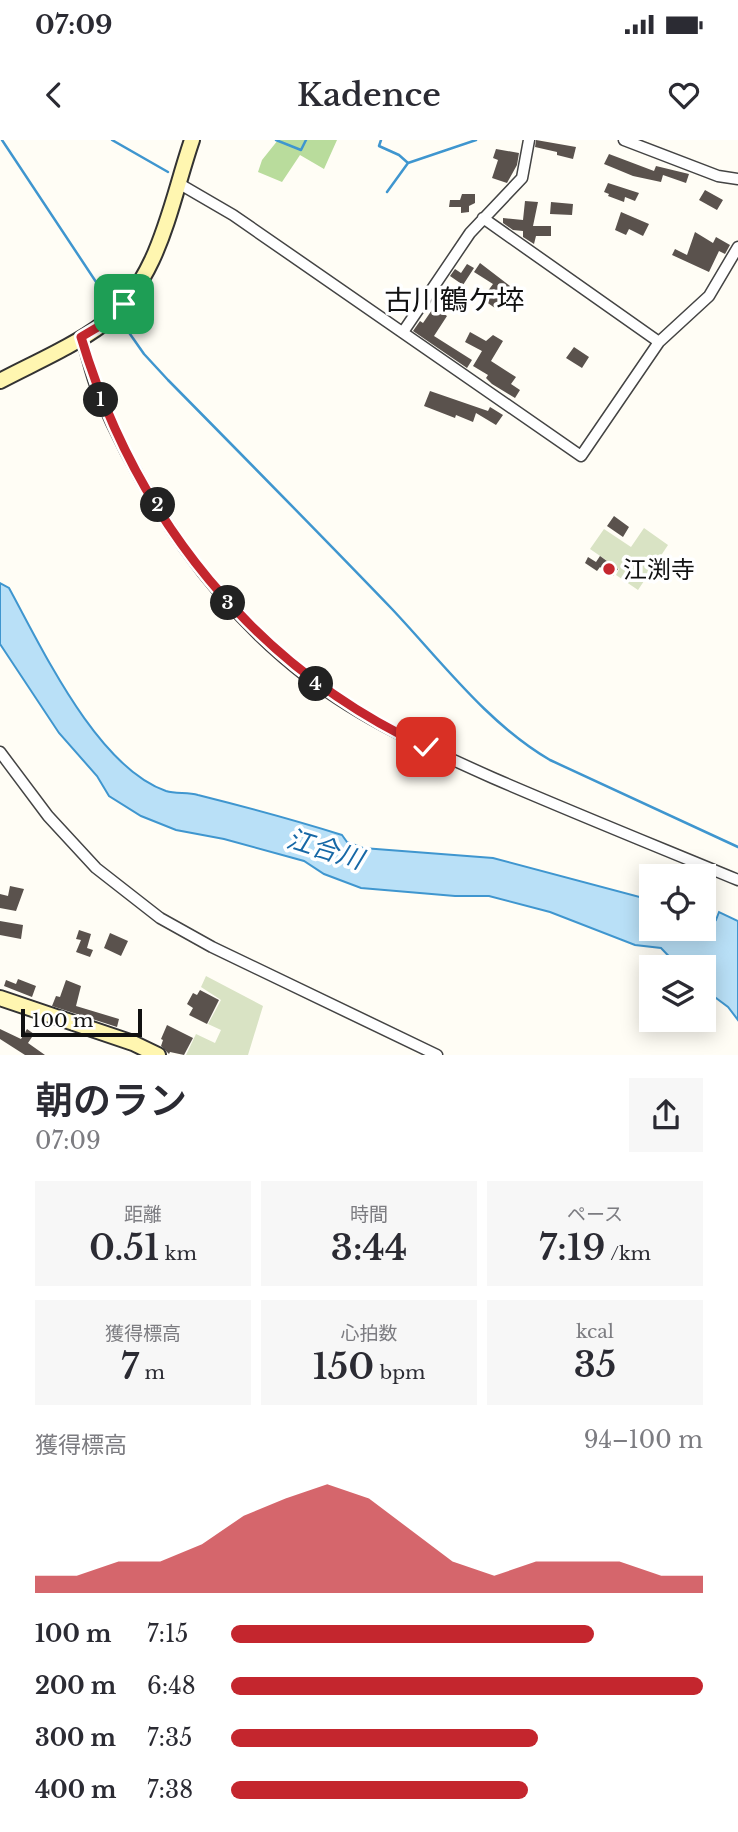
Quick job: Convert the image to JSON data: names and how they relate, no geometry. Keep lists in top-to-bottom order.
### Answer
{
  "districts": ["古川鶴ケ埣"],
  "water": ["江合川"],
  "places": ["江渕寺"],
  "scale_bar": "100 m",
  "page": {
    "status": "07:09",
    "header": "Kadence",
    "pins": [
      "1",
      "2",
      "3",
      "4"
    ],
    "scale": "100 m",
    "heading": ["朝のラン", "07:09"],
    "stats": [
      ["距離", "0.51 km"],
      ["時間", "3:44"],
      ["ペース", "7:19 /km"],
      ["獲得標高", "7 m"],
      ["心拍数", "150 bpm"],
      ["kcal", "35"]
    ],
    "chart": ["獲得標高", "94–100 m"],
    "list": [
      {
        "name": "100 m",
        "note": "7:15"
      },
      {
        "name": "200 m",
        "note": "6:48"
      },
      {
        "name": "300 m",
        "note": "7:35"
      },
      {
        "name": "400 m",
        "note": "7:38"
      }
    ]
  }
}
